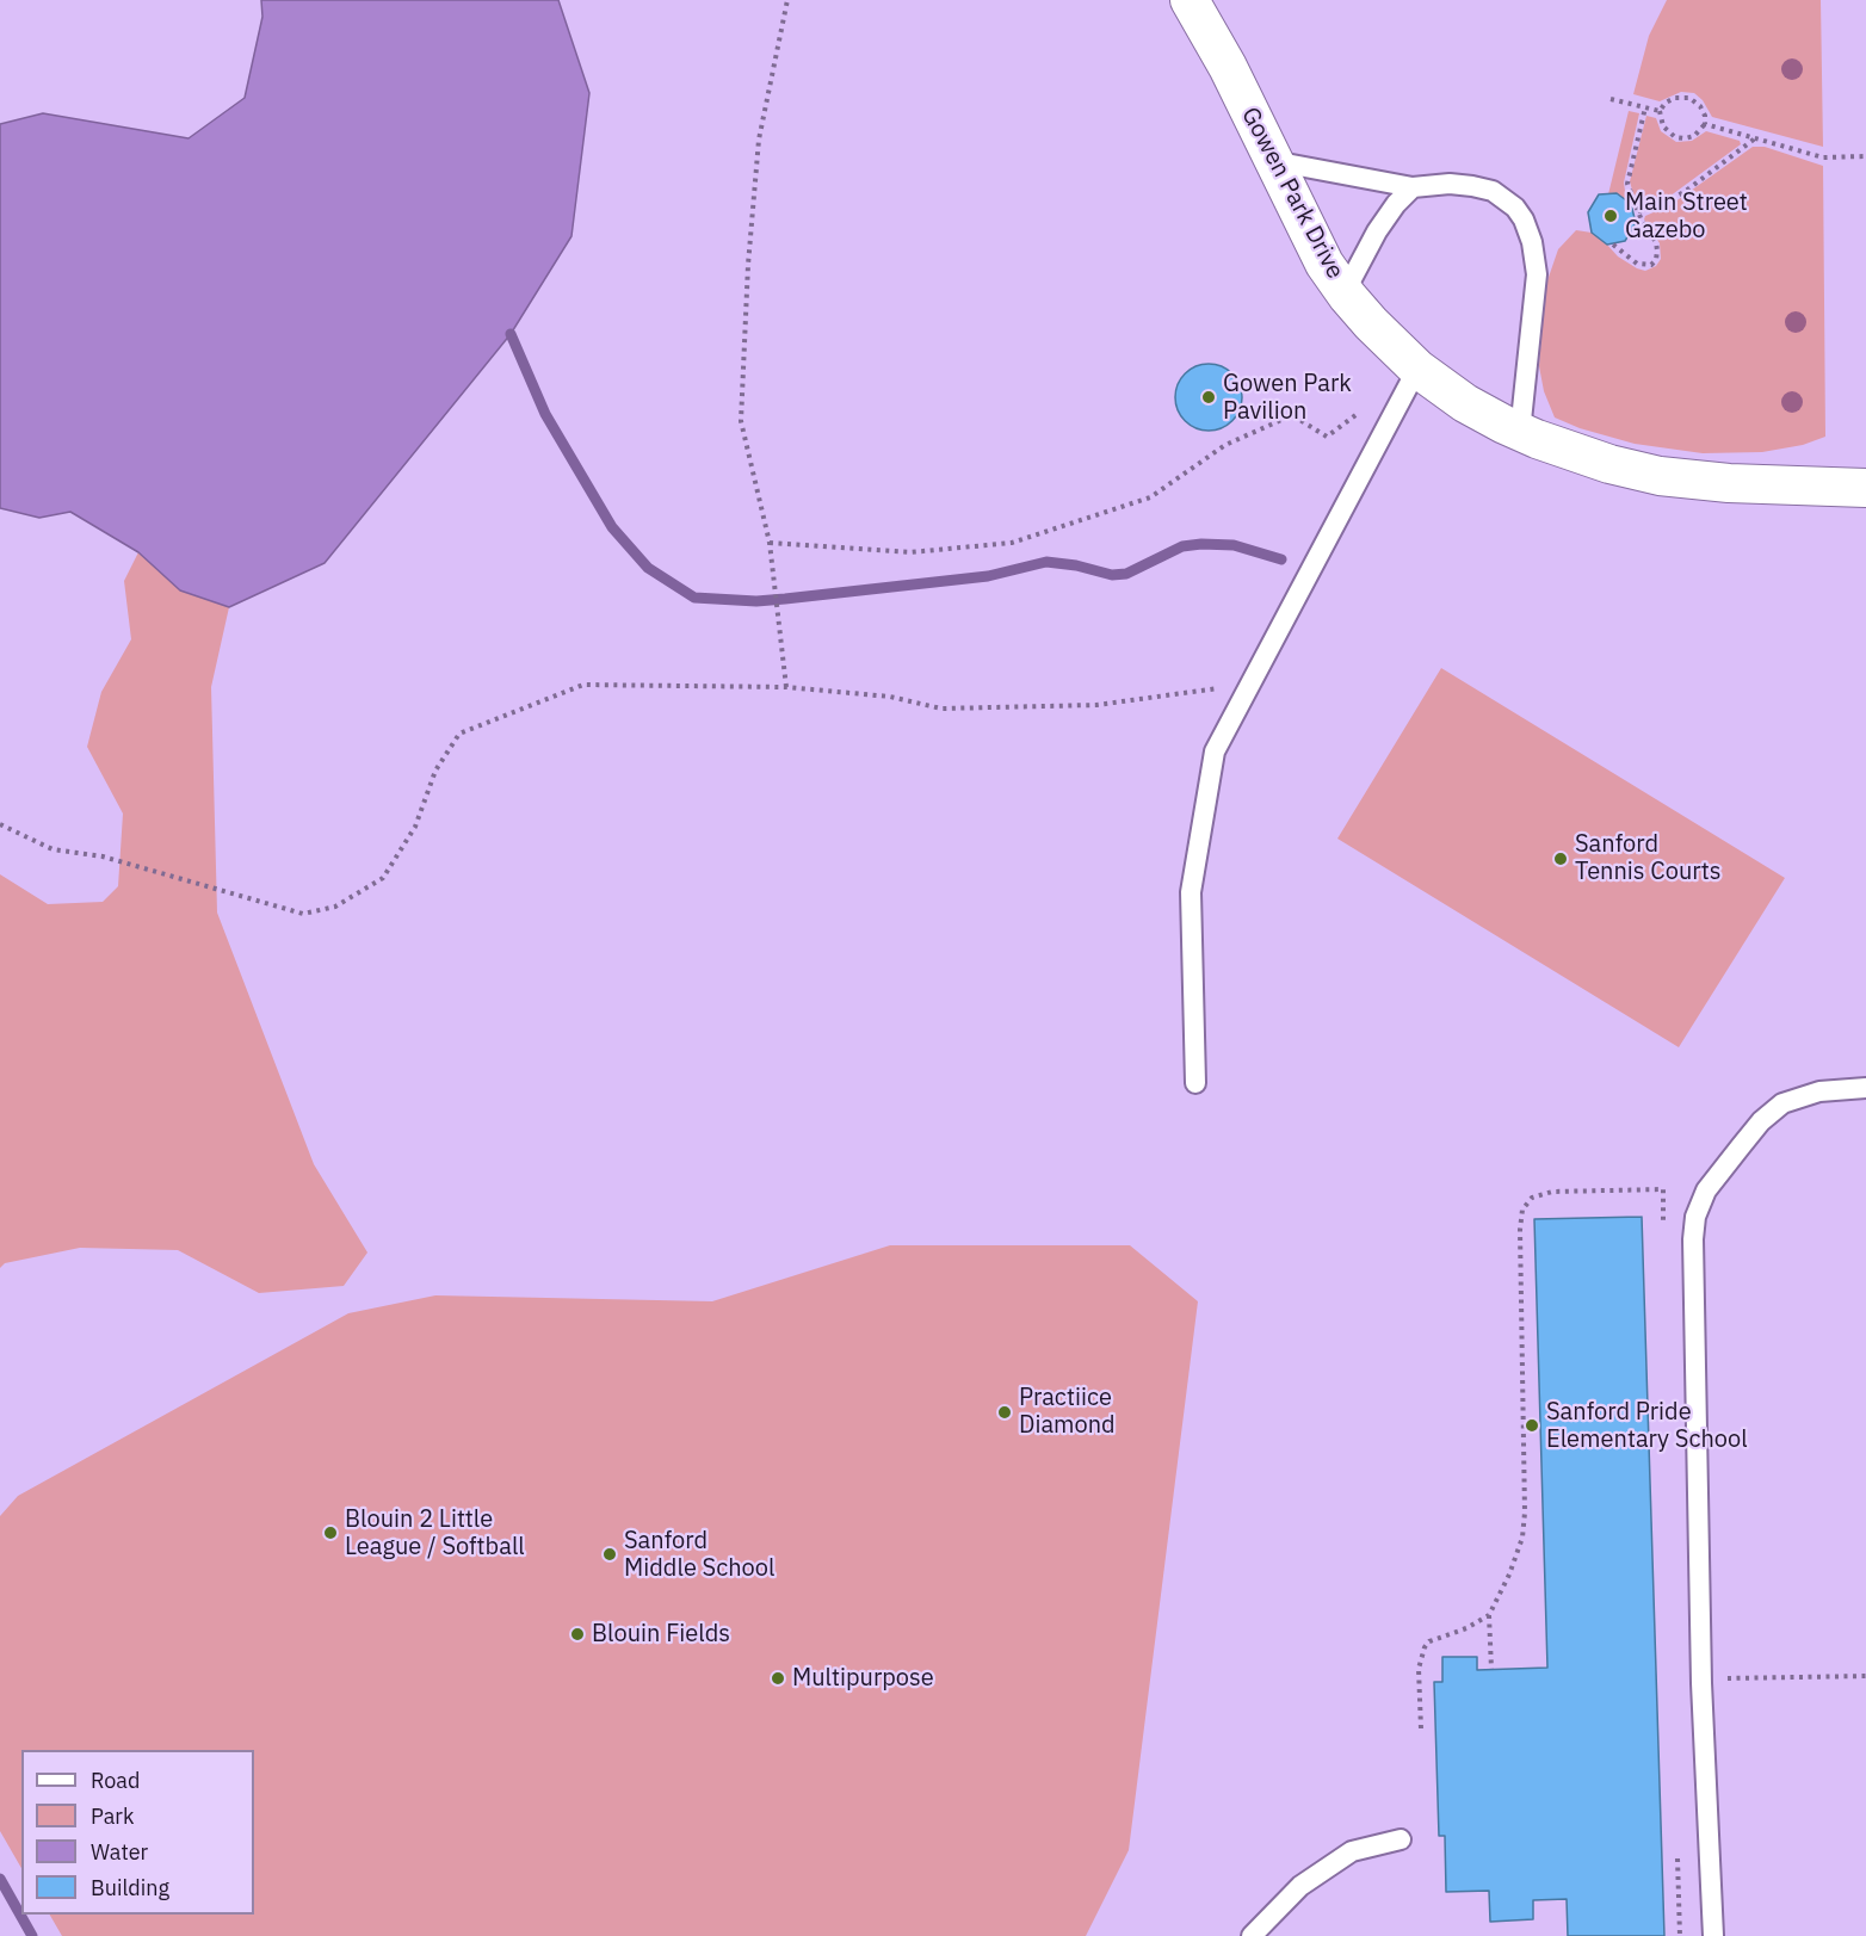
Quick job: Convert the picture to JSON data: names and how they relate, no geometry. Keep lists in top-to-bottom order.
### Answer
{
  "streets": {
    "street": ["Gowen Park Drive"]
  },
  "places": [
    "Main Street Gazebo",
    "Gowen Park Pavilion",
    "Sanford Tennis Courts",
    "Practiice Diamond",
    "Sanford Pride Elementary School",
    "Blouin 2 Little League / Softball",
    "Sanford Middle School",
    "Blouin Fields",
    "Multipurpose"
  ],
  "legend": [
    "Road",
    "Park",
    "Water",
    "Building"
  ]
}
